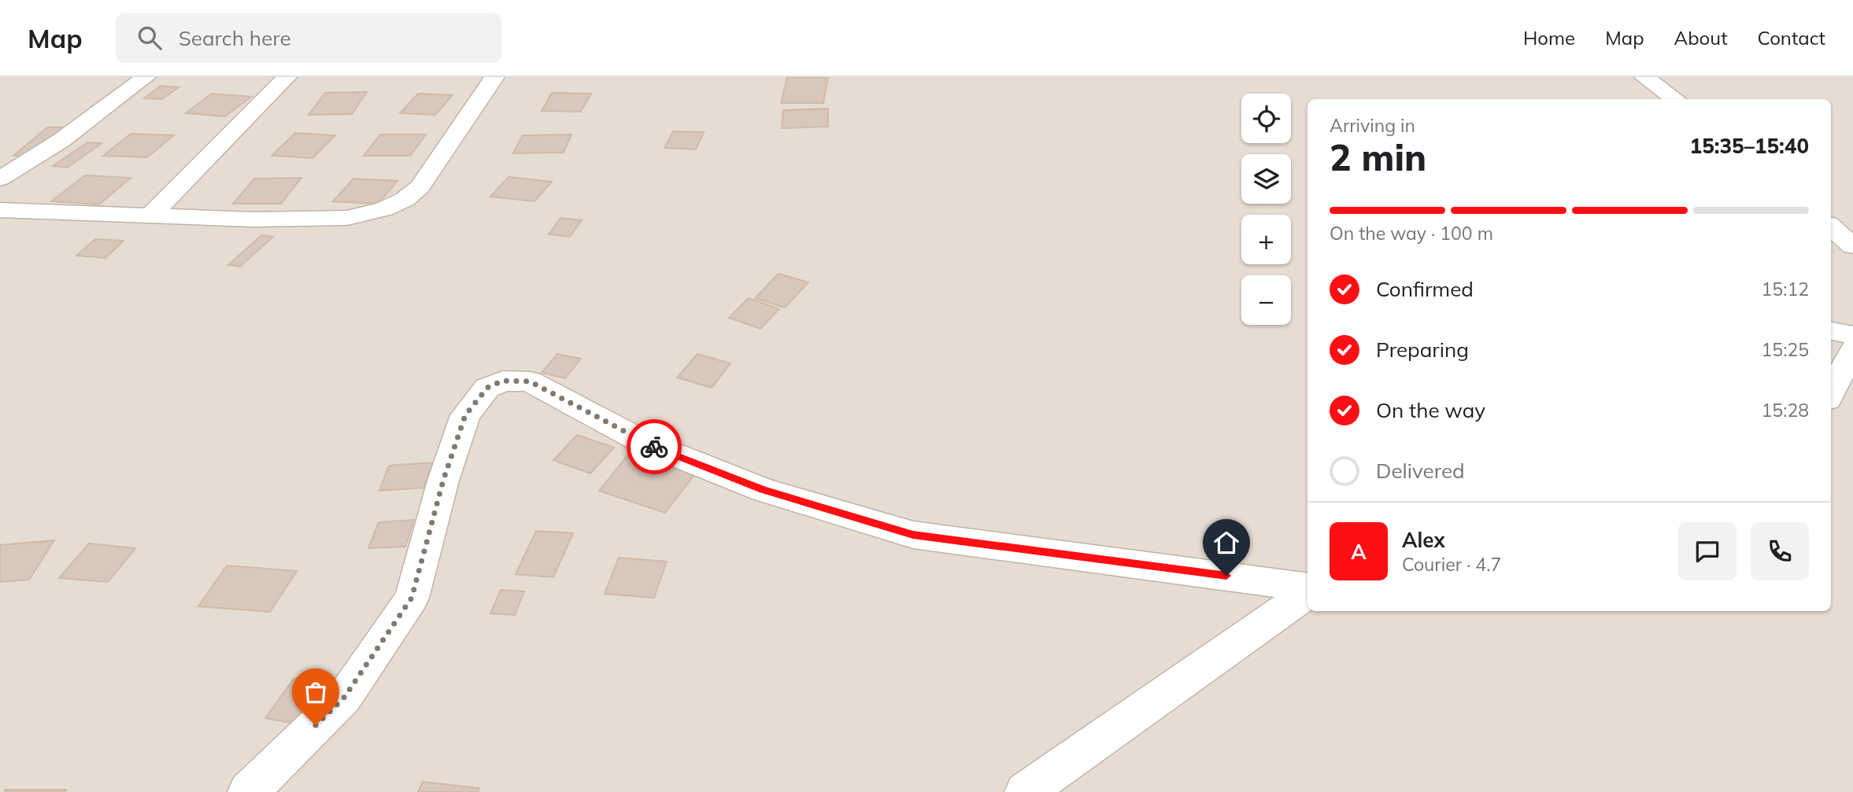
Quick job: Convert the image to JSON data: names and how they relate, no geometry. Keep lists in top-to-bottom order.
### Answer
{
  "page": {
    "header": "Map",
    "search": "Search here",
    "nav": [
      "Home",
      "Map",
      "About",
      "Contact"
    ],
    "map_buttons": ["+", "−"],
    "heading": ["2 min", "Arriving in", "15:35–15:40"],
    "panel": ["Alex", "Courier · 4.7"],
    "bar": "On the way · 100 m",
    "list": [
      ["Confirmed", "15:12"],
      ["Preparing", "15:25"],
      ["On the way", "15:28"],
      "Delivered"
    ],
    "round": "A"
  }
}
